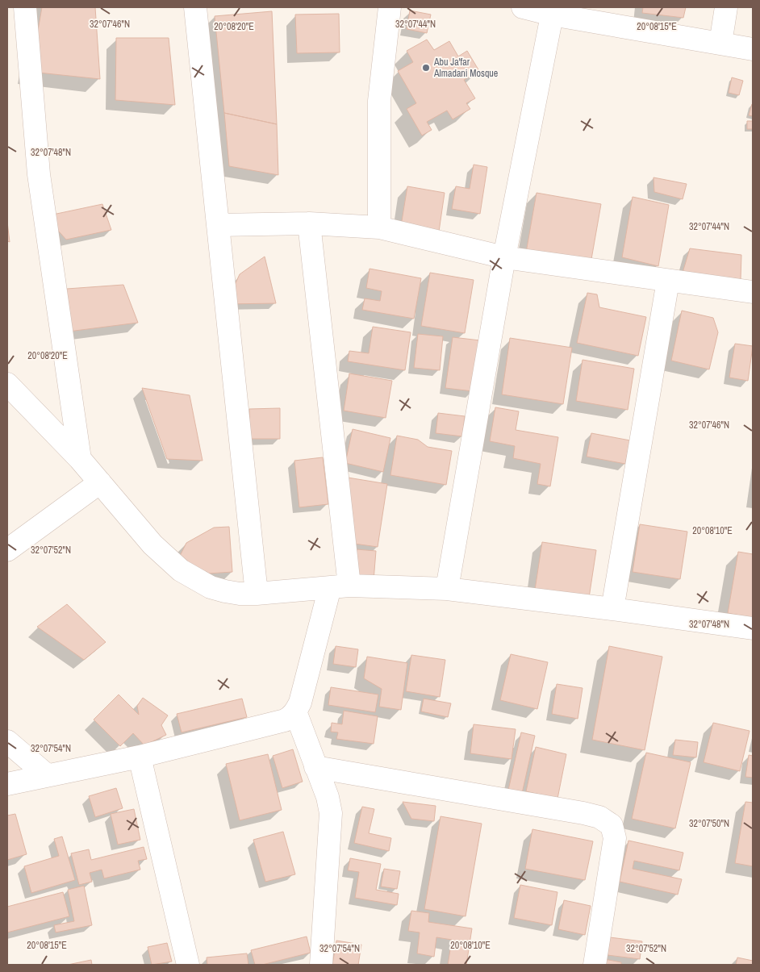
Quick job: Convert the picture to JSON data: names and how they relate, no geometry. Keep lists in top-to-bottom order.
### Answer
{
  "places": ["Abu Ja'far Almadani Mosque"],
  "coordinates": [
    "32°07'46\"N",
    "32°07'44\"N",
    "20°08'20\"E",
    "20°08'15\"E",
    "32°07'48\"N",
    "20°08'10\"E",
    "32°07'52\"N",
    "32°07'54\"N",
    "32°07'50\"N"
  ]
}
